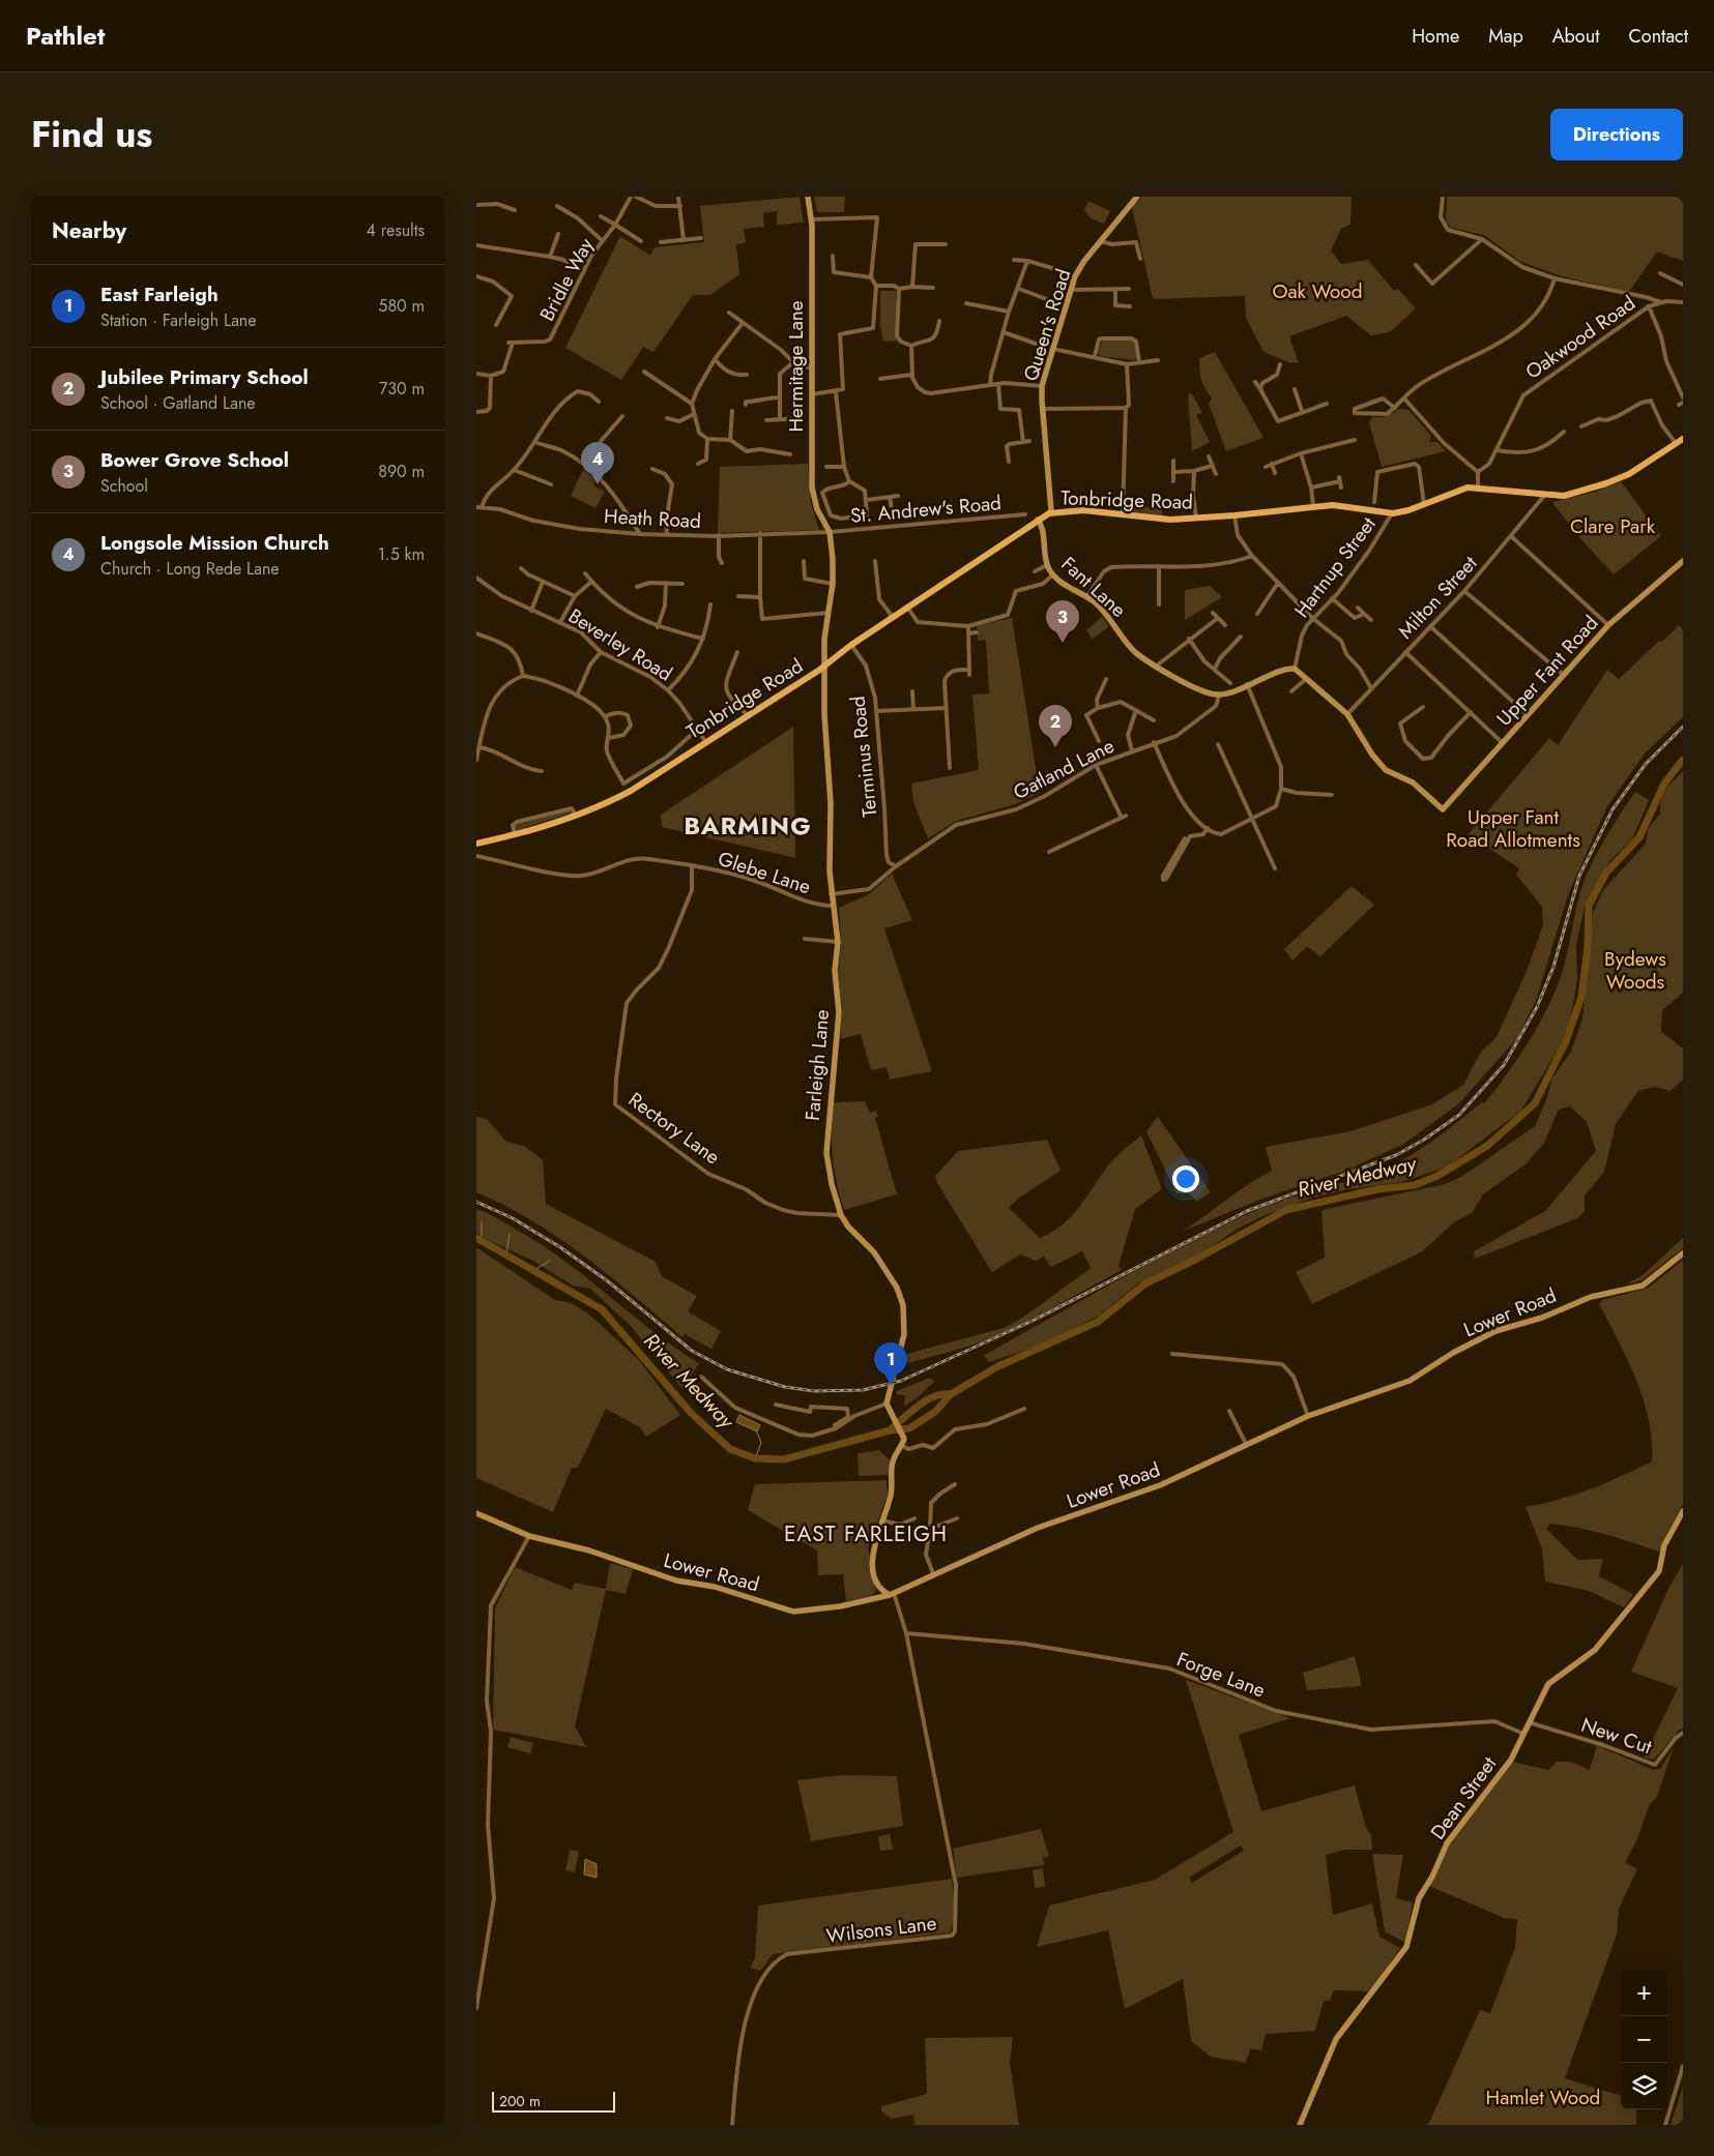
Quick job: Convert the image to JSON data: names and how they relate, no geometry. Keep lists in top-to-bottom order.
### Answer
{
  "streets": {
    "main road": ["Tonbridge Road"],
    "street": [
      "Bridle Way",
      "Queen's Road",
      "Oakwood Road",
      "Hermitage Lane",
      "St. Andrew's Road",
      "Heath Road",
      "Hartnup Street",
      "Fant Lane",
      "Milton Street",
      "Beverley Road",
      "Upper Fant Road",
      "Terminus Road",
      "Gatland Lane",
      "Glebe Lane",
      "Farleigh Lane",
      "Rectory Lane",
      "Lower Road",
      "Forge Lane",
      "New Cut",
      "Dean Street",
      "Wilsons Lane"
    ]
  },
  "crossings": [
    ["Queen's Road", "Tonbridge Road"],
    ["Hermitage Lane", "St. Andrew's Road"],
    ["Hermitage Lane", "Heath Road"],
    ["Hermitage Lane", "Farleigh Lane"],
    ["Tonbridge Road", "Hartnup Street"],
    ["Tonbridge Road", "Fant Lane"],
    ["Tonbridge Road", "Milton Street"],
    ["Tonbridge Road", "Beverley Road"],
    ["Tonbridge Road", "Terminus Road"],
    ["Tonbridge Road", "Farleigh Lane"],
    ["St. Andrew's Road", "Heath Road"],
    ["St. Andrew's Road", "Farleigh Lane"],
    ["Heath Road", "Farleigh Lane"],
    ["Fant Lane", "Gatland Lane"],
    ["Milton Street", "Upper Fant Road"],
    ["Terminus Road", "Gatland Lane"],
    ["Gatland Lane", "Farleigh Lane"],
    ["Glebe Lane", "Farleigh Lane"],
    ["Glebe Lane", "Rectory Lane"],
    ["Farleigh Lane", "Rectory Lane"],
    ["Forge Lane", "Dean Street"],
    ["Forge Lane", "Wilsons Lane"],
    ["New Cut", "Dean Street"]
  ],
  "districts": ["BARMING", "EAST FARLEIGH"],
  "water": ["River Medway"],
  "parks": [
    "Oak Wood",
    "Clare Park",
    "Upper Fant Road Allotments",
    "Bydews Woods",
    "Hamlet Wood"
  ],
  "scale_bar": "200 m",
  "page": {
    "header": "Pathlet",
    "nav": [
      "Home",
      "Map",
      "About",
      "Contact"
    ],
    "title": "Find us",
    "buttons": "Directions",
    "heading": ["Nearby", "4 results"],
    "list": [
      {
        "mark": "1",
        "name": "East Farleigh",
        "note": "Station · Farleigh Lane",
        "value": "580 m"
      },
      {
        "mark": "2",
        "name": "Jubilee Primary School",
        "note": "School · Gatland Lane",
        "value": "730 m"
      },
      {
        "mark": "3",
        "name": "Bower Grove School",
        "note": "School",
        "value": "890 m"
      },
      {
        "mark": "4",
        "name": "Longsole Mission Church",
        "note": "Church · Long Rede Lane",
        "value": "1.5 km"
      }
    ],
    "pins": [
      "4",
      "3",
      "2",
      "1"
    ],
    "map_buttons": ["+", "−"],
    "scale": "200 m"
  }
}
